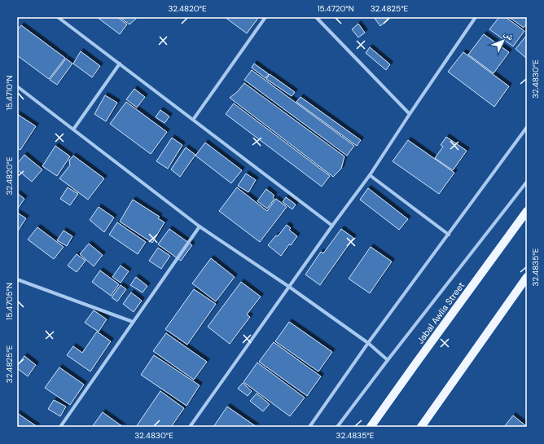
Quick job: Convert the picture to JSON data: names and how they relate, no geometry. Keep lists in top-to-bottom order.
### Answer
{
  "streets": {
    "main road": ["Jabal Awlia Street"]
  },
  "north": "top right",
  "coordinates": [
    "32.4820°E",
    "15.4720°N",
    "32.4825°E",
    "32.4830°E",
    "15.4710°N",
    "32.4835°E",
    "15.4705°N"
  ]
}
